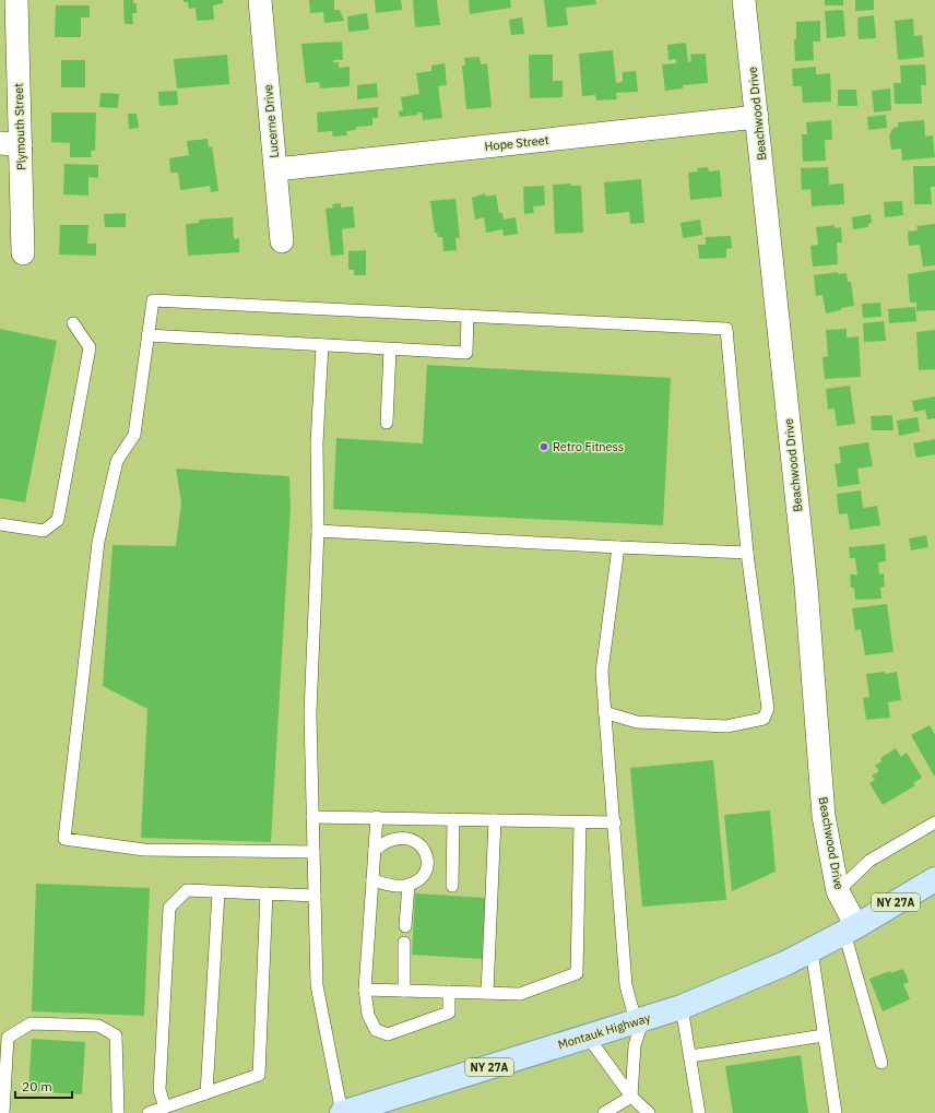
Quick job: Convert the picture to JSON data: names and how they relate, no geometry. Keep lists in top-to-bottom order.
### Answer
{
  "streets": {
    "main road": ["NY 27A", "Montauk Highway"],
    "street": [
      "Beachwood Drive",
      "Lucerne Drive",
      "Plymouth Street",
      "Hope Street"
    ]
  },
  "crossings": [
    ["Beachwood Drive", "Hope Street"],
    ["Beachwood Drive", "NY 27A"],
    ["Beachwood Drive", "Montauk Highway"],
    ["Lucerne Drive", "Hope Street"],
    ["NY 27A", "Montauk Highway"]
  ],
  "places": ["Retro Fitness"],
  "scale_bar": "20 m"
}
